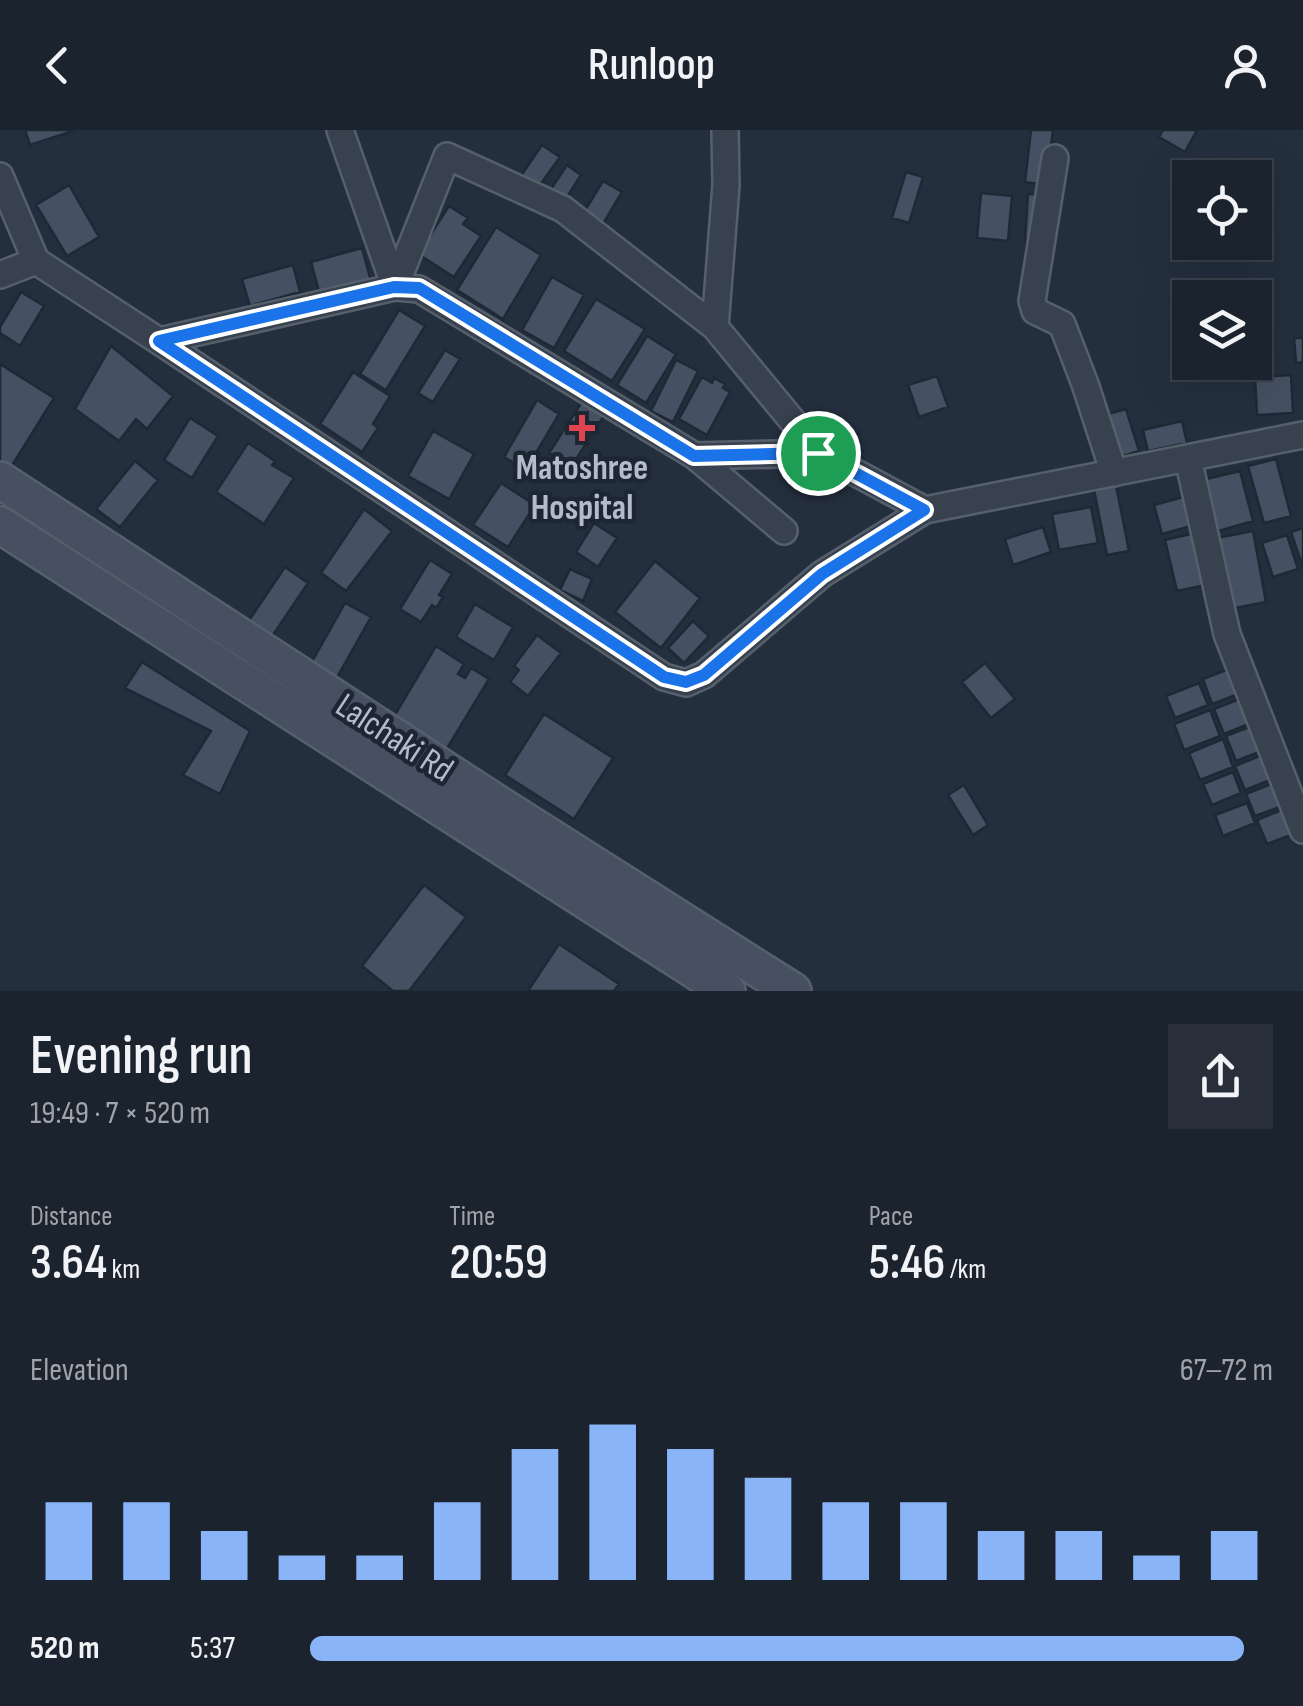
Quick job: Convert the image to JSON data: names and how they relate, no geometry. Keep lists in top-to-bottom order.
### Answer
{
  "streets": {
    "main road": ["Lalchaki Rd"]
  },
  "places": {
    "health": ["Matoshree Hospital"]
  },
  "page": {
    "header": "Runloop",
    "heading": ["Evening run", "19:49 · 7 × 520 m"],
    "stats": [
      ["Distance", "3.64 km"],
      ["Time", "20:59"],
      ["Pace", "5:46 /km"]
    ],
    "chart": ["Elevation", "67–72 m"],
    "list": [
      {
        "name": "520 m",
        "note": "5:37"
      }
    ]
  }
}
